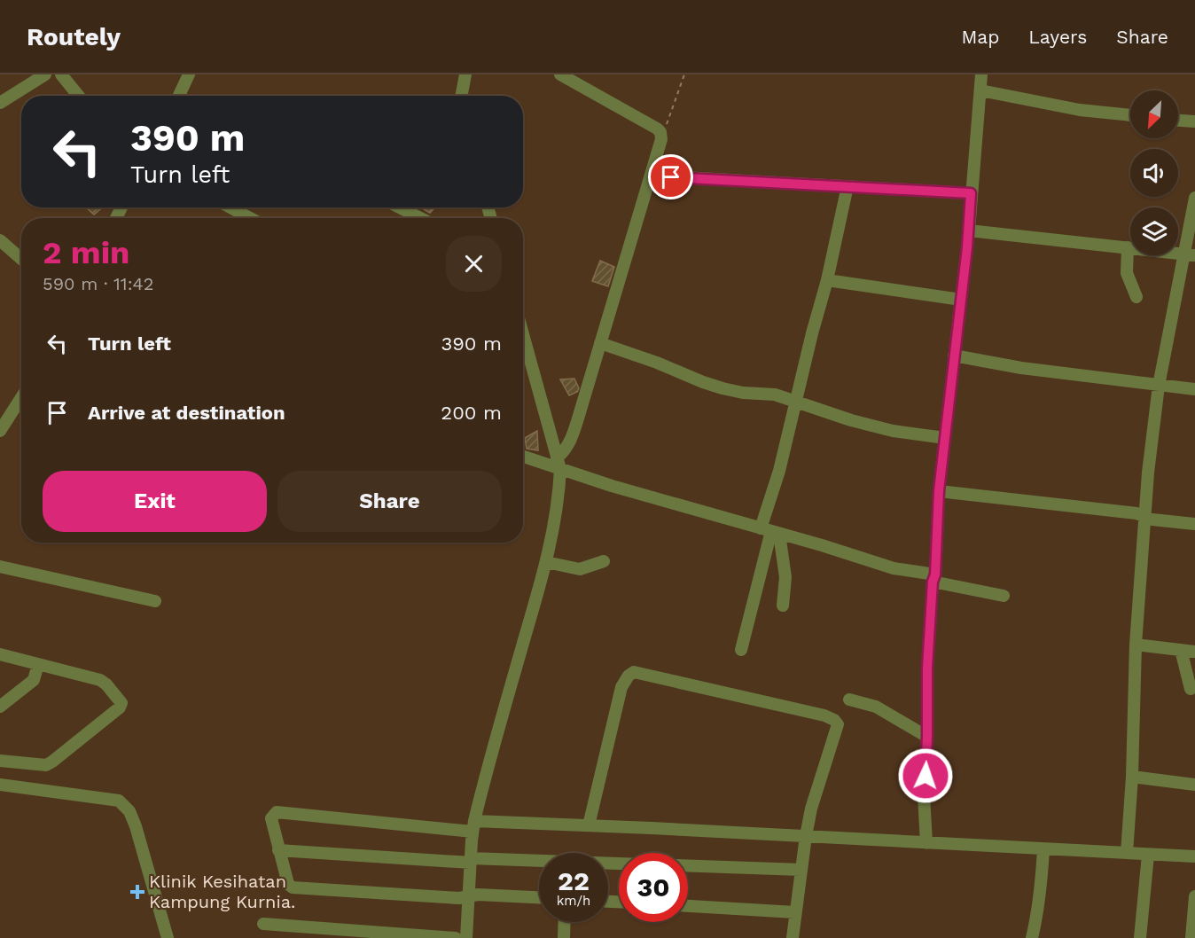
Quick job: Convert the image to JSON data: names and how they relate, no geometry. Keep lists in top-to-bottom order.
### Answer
{
  "places": {
    "health": ["Klinik Kesihatan Kampung Kurnia."]
  },
  "north": "bottom left",
  "page": {
    "header": "Routely",
    "nav": ["Map", "Layers", "Share"],
    "turn": ["390 m", "Turn left"],
    "heading": ["2 min", "590 m · 11:42"],
    "list": [
      {
        "name": "Turn left",
        "value": "390 m"
      },
      {
        "name": "Arrive at destination",
        "value": "200 m"
      }
    ],
    "buttons": ["Exit", "Share"],
    "speed": "22 km/h",
    "limit": "30"
  }
}
